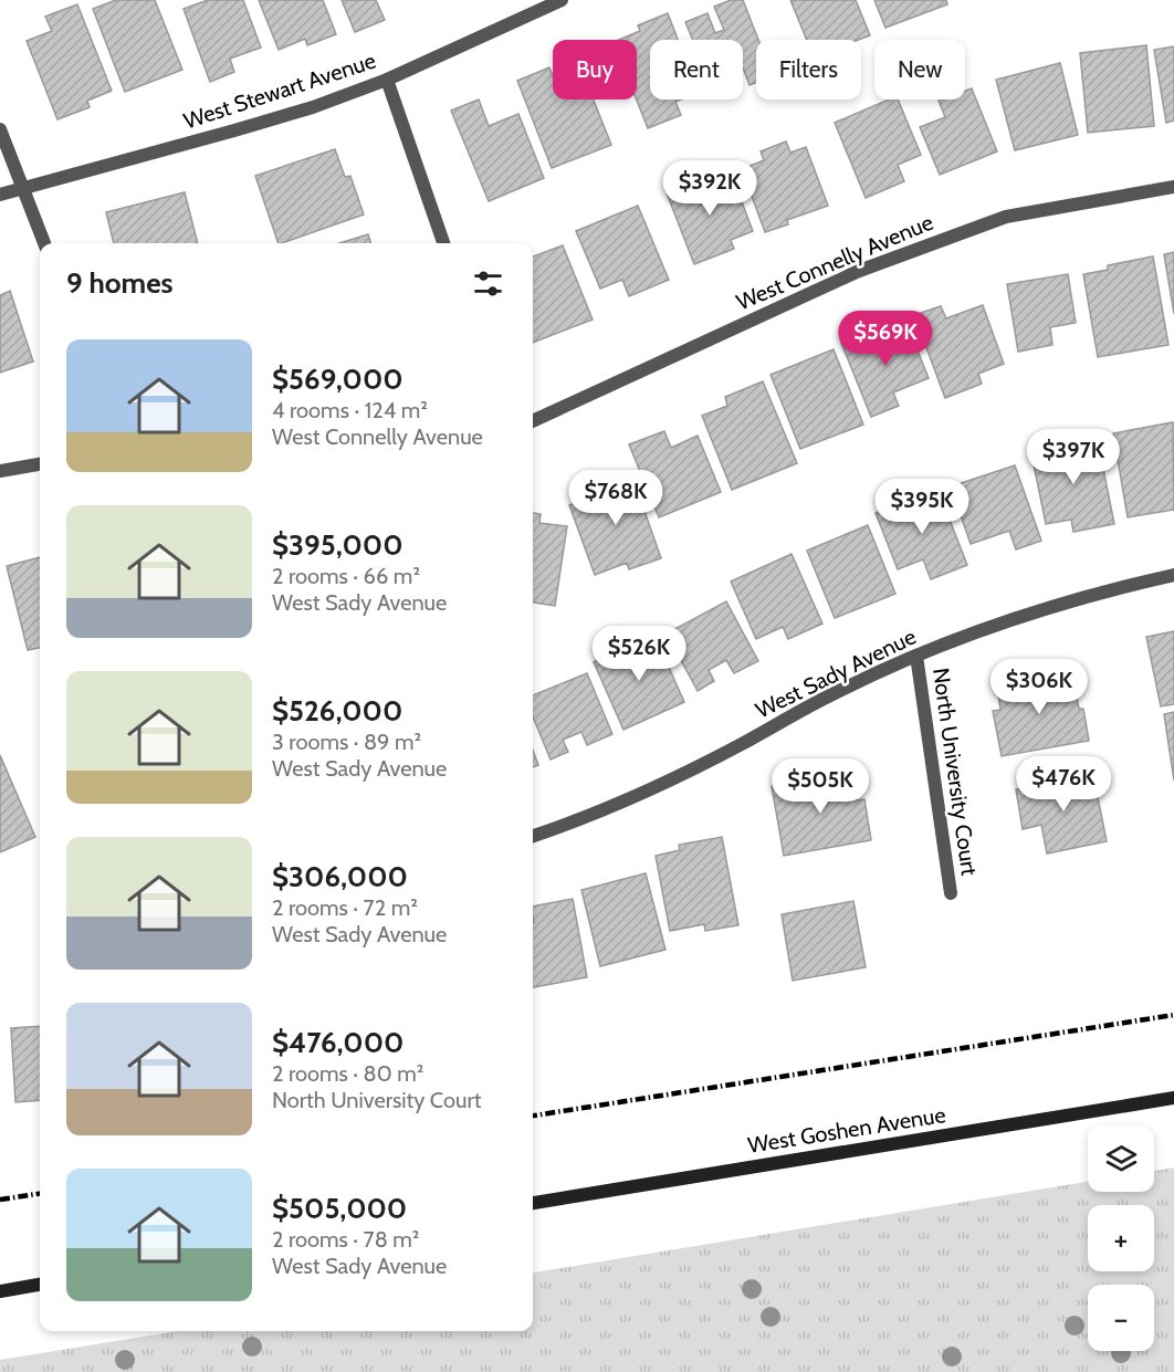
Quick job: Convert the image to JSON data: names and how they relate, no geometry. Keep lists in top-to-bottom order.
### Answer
{
  "streets": {
    "main road": ["West Goshen Avenue"],
    "street": [
      "West Stewart Avenue",
      "West Connelly Avenue",
      "West Sady Avenue",
      "North University Court"
    ]
  },
  "crossings": [
    ["West Sady Avenue", "North University Court"]
  ],
  "page": {
    "chip": [
      "Buy",
      "Rent",
      "Filters",
      "New"
    ],
    "price": [
      "$392K",
      "$569K",
      "$397K",
      "$768K",
      "$395K",
      "$526K",
      "$306K",
      "$476K",
      "$505K"
    ],
    "heading": "9 homes",
    "list": [
      {
        "name": "$569,000",
        "note": "4 rooms · 124 m² · West Connelly Avenue"
      },
      {
        "name": "$395,000",
        "note": "2 rooms · 66 m² · West Sady Avenue"
      },
      {
        "name": "$526,000",
        "note": "3 rooms · 89 m² · West Sady Avenue"
      },
      {
        "name": "$306,000",
        "note": "2 rooms · 72 m² · West Sady Avenue"
      },
      {
        "name": "$476,000",
        "note": "2 rooms · 80 m² · North University Court"
      },
      {
        "name": "$505,000",
        "note": "2 rooms · 78 m² · West Sady Avenue"
      }
    ],
    "map_buttons": ["+", "−"]
  }
}
